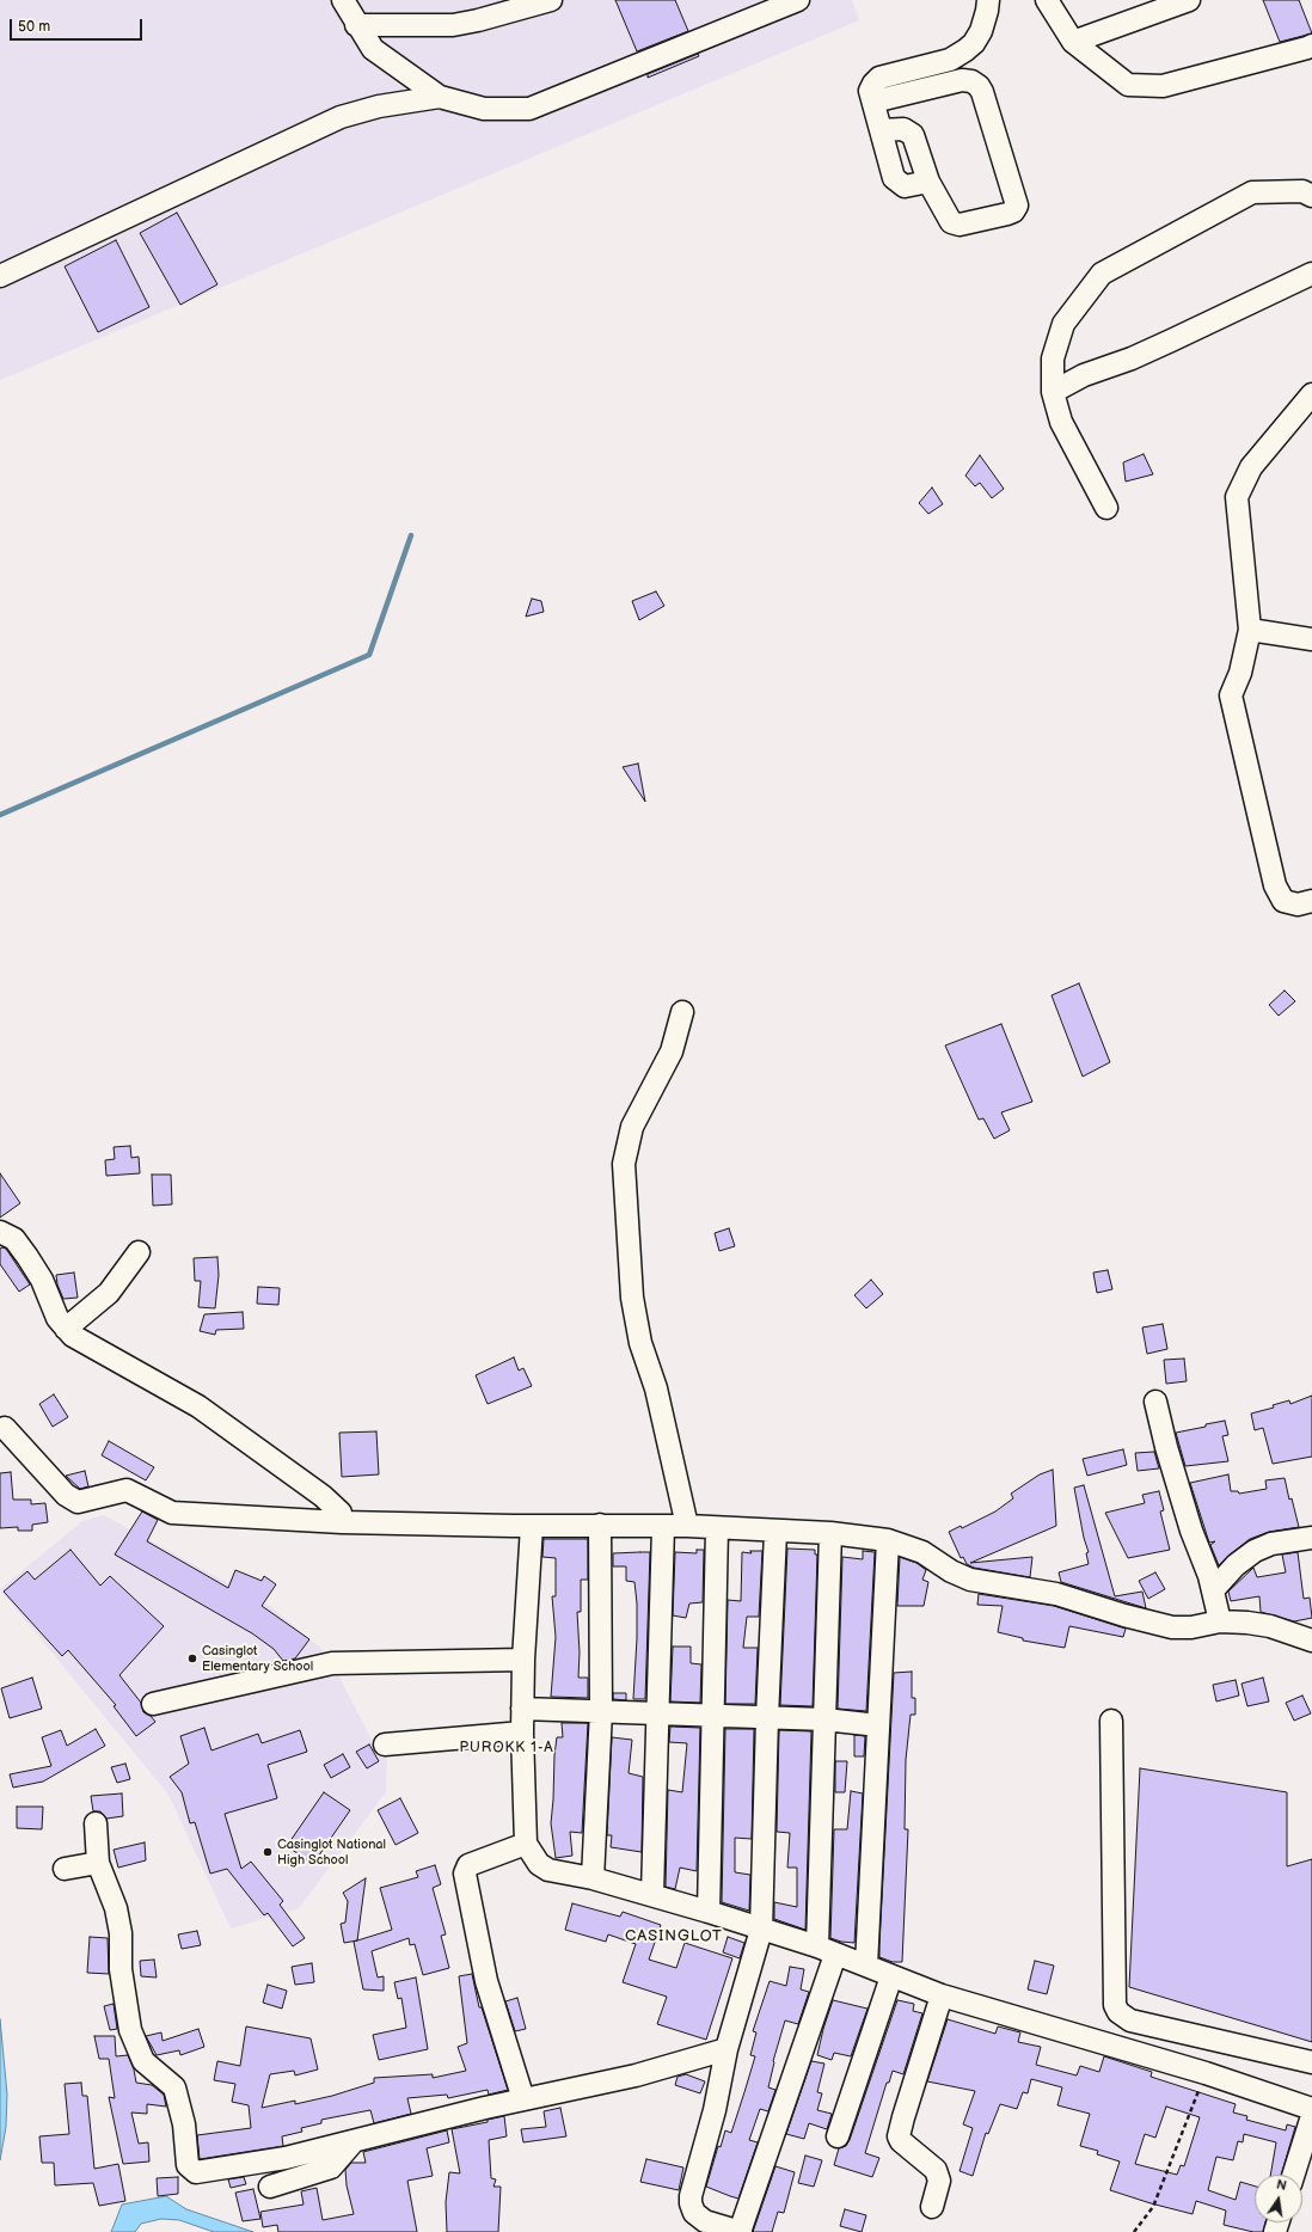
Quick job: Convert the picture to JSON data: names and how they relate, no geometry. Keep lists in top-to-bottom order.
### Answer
{
  "districts": ["PUROKK 1-A", "CASINGLOT"],
  "places": ["Casinglot Elementary School", "Casinglot National High School"],
  "scale_bar": "50 m",
  "north": "top"
}
